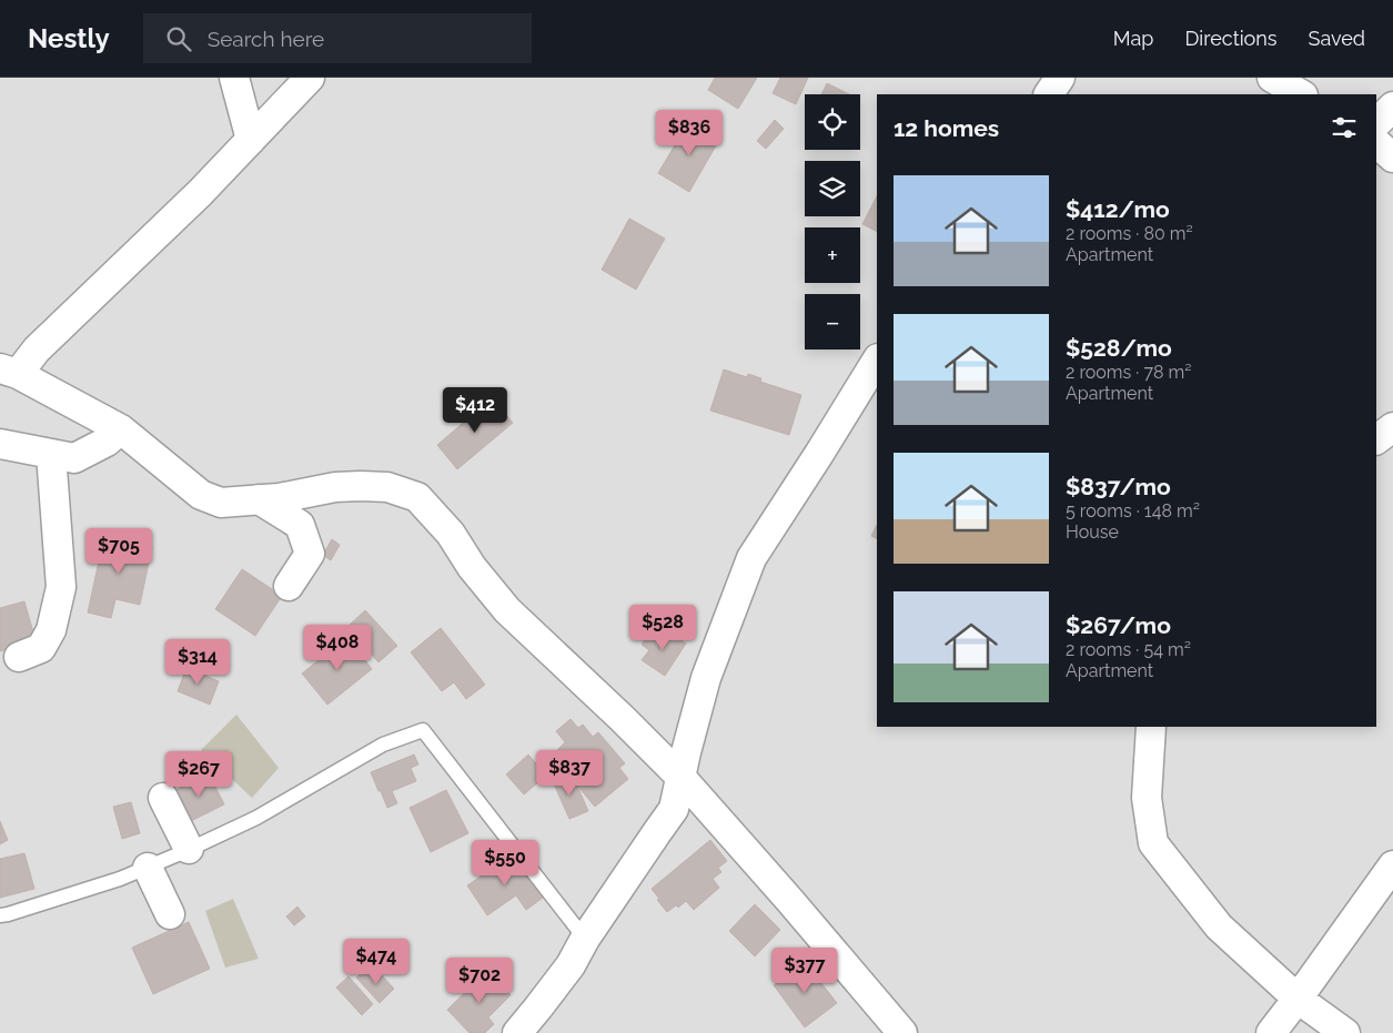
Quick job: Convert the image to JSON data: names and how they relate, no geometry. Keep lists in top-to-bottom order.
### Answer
{
  "page": {
    "header": "Nestly",
    "search": "Search here",
    "nav": ["Map", "Directions", "Saved"],
    "map_buttons": ["+", "−"],
    "heading": "12 homes",
    "price": [
      "$836",
      "$412",
      "$705",
      "$528",
      "$408",
      "$314",
      "$837",
      "$267",
      "$550",
      "$474",
      "$377",
      "$702"
    ],
    "list": [
      {
        "name": "$412/mo",
        "note": "2 rooms · 80 m² · Apartment"
      },
      {
        "name": "$528/mo",
        "note": "2 rooms · 78 m² · Apartment"
      },
      {
        "name": "$837/mo",
        "note": "5 rooms · 148 m² · House"
      },
      {
        "name": "$267/mo",
        "note": "2 rooms · 54 m² · Apartment"
      }
    ]
  }
}
